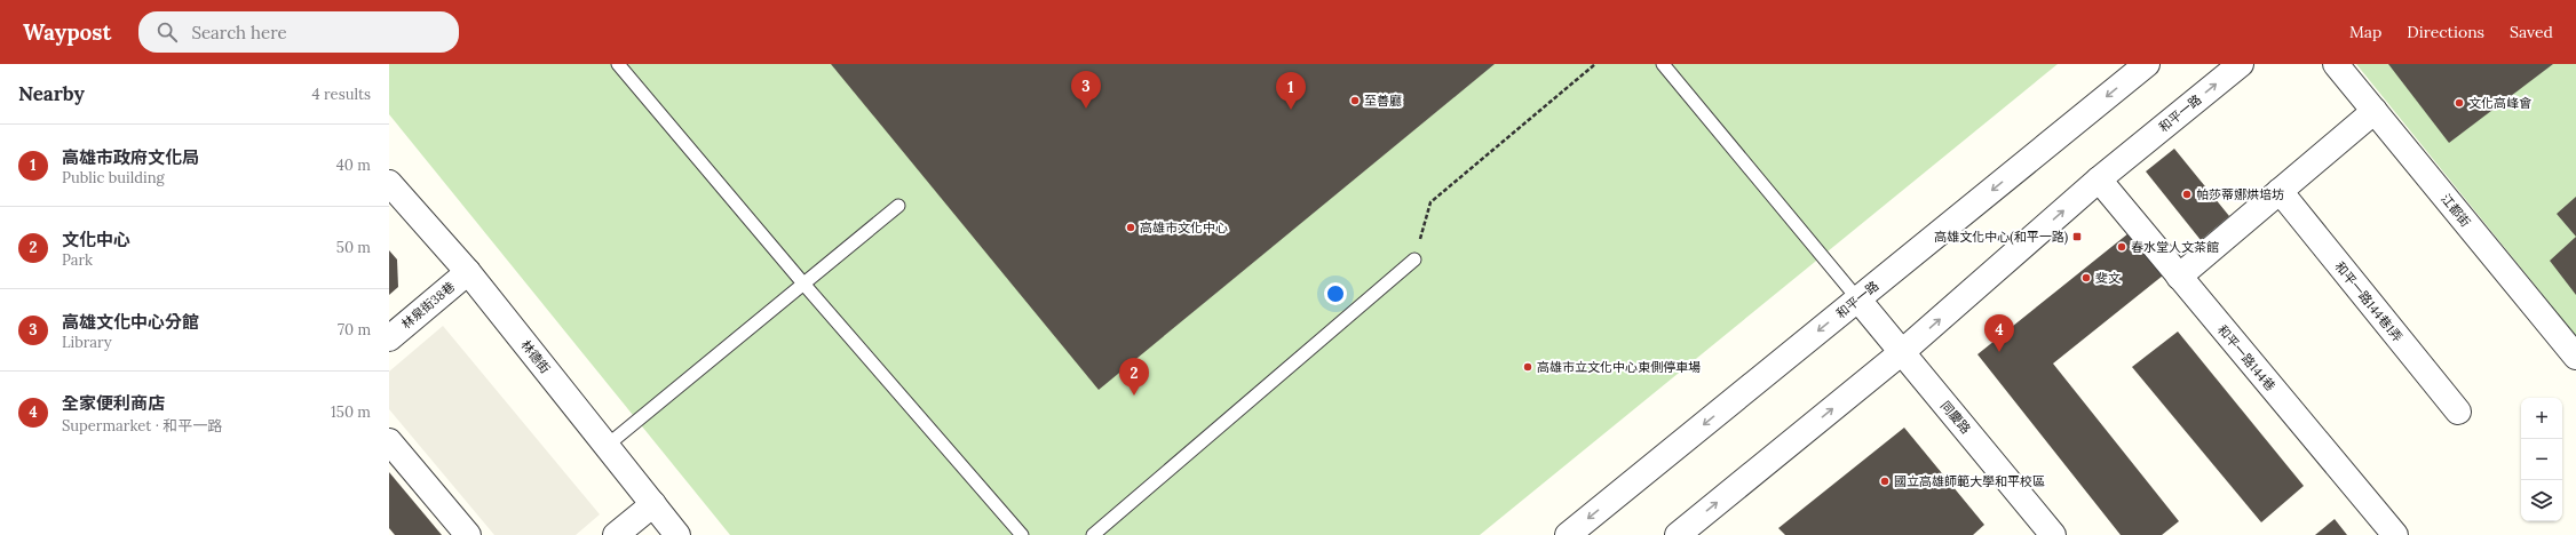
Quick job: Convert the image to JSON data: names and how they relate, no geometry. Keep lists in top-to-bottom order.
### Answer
{
  "streets": {
    "street": [
      "和平一路",
      "江都街",
      "和平一路144巷1弄",
      "林泉街38巷",
      "林德街",
      "和平一路144巷",
      "同慶路"
    ]
  },
  "crossings": [
    ["和平一路", "和平一路144巷"],
    ["和平一路", "同慶路"],
    ["林泉街38巷", "林德街"]
  ],
  "places": {
    "other": [
      "至善廳",
      "文化高峰會",
      "帕莎蒂娜烘培坊",
      "高雄市文化中心",
      "春水堂人文茶館",
      "斐文",
      "高雄市立文化中心東側停車場",
      "國立高雄師範大學和平校區"
    ],
    "transit": ["高雄文化中心(和平一路)"]
  },
  "page": {
    "header": "Waypost",
    "search": "Search here",
    "nav": ["Map", "Directions", "Saved"],
    "heading": ["Nearby", "4 results"],
    "pins": [
      "3",
      "1",
      "4",
      "2"
    ],
    "list": [
      {
        "mark": "1",
        "name": "高雄市政府文化局",
        "note": "Public building",
        "value": "40 m"
      },
      {
        "mark": "2",
        "name": "文化中心",
        "note": "Park",
        "value": "50 m"
      },
      {
        "mark": "3",
        "name": "高雄文化中心分館",
        "note": "Library",
        "value": "70 m"
      },
      {
        "mark": "4",
        "name": "全家便利商店",
        "note": "Supermarket · 和平一路",
        "value": "150 m"
      }
    ],
    "map_buttons": ["+", "−"]
  }
}
